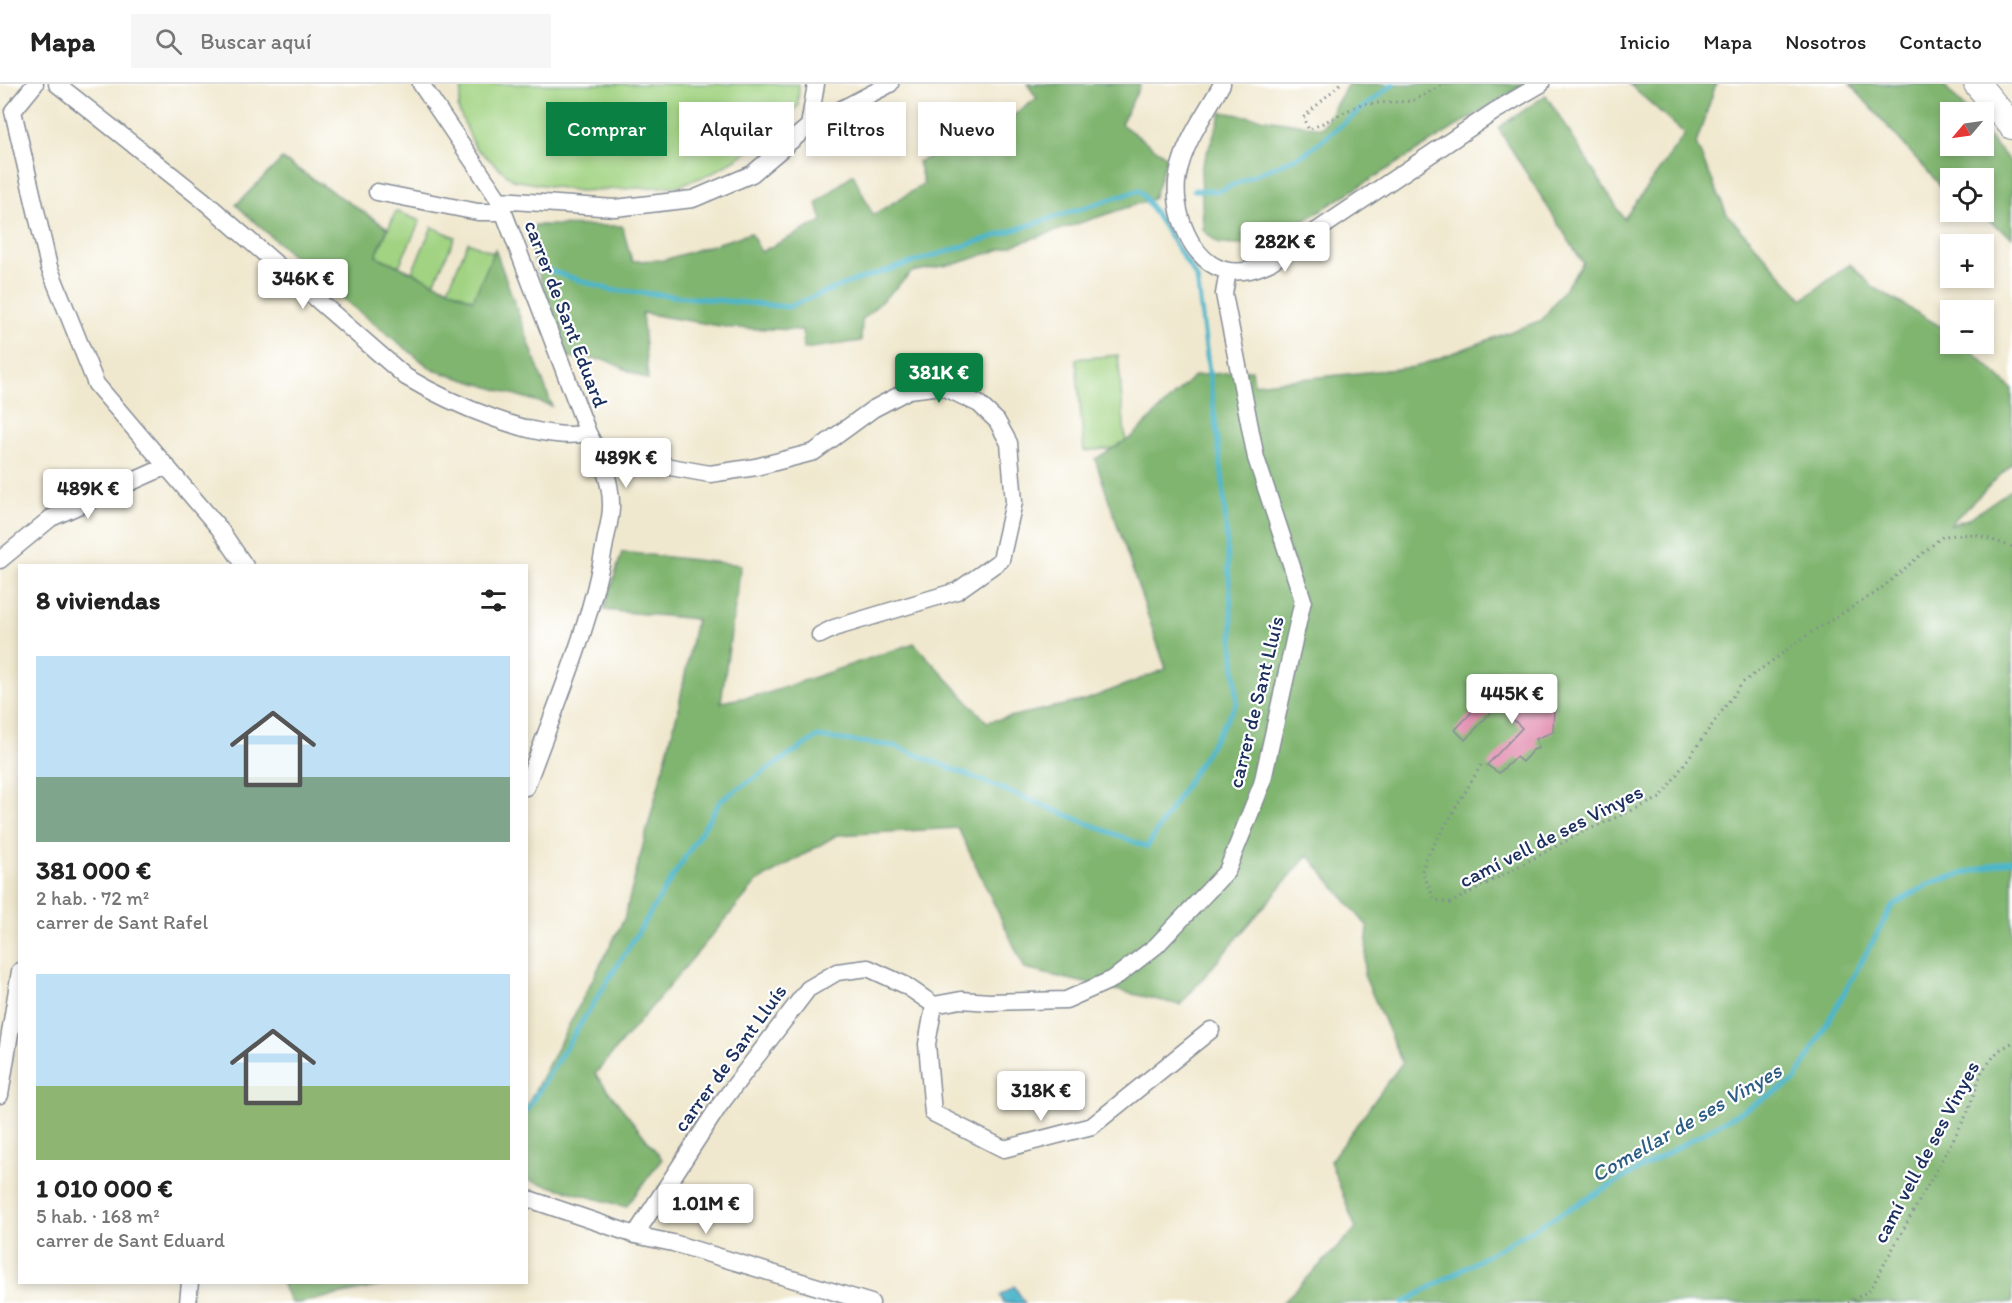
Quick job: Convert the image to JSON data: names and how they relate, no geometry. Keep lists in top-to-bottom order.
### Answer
{
  "streets": {
    "street": ["carrer de Sant Eduard", "carrer de Sant Lluís"],
    "path": ["camí vell de ses Vinyes"]
  },
  "water": ["Comellar de ses Vinyes"],
  "north": "bottom left",
  "page": {
    "header": "Mapa",
    "search": "Buscar aquí",
    "nav": [
      "Inicio",
      "Mapa",
      "Nosotros",
      "Contacto"
    ],
    "map_buttons": ["+", "−"],
    "chip": [
      "Comprar",
      "Alquilar",
      "Filtros",
      "Nuevo"
    ],
    "price": [
      "282K €",
      "346K €",
      "381K €",
      "489K €",
      "489K €",
      "445K €",
      "318K €",
      "1.01M €"
    ],
    "heading": "8 viviendas",
    "list": [
      {
        "name": "381 000 €",
        "note": "2 hab. · 72 m² · carrer de Sant Rafel"
      },
      {
        "name": "1 010 000 €",
        "note": "5 hab. · 168 m² · carrer de Sant Eduard"
      }
    ]
  }
}
